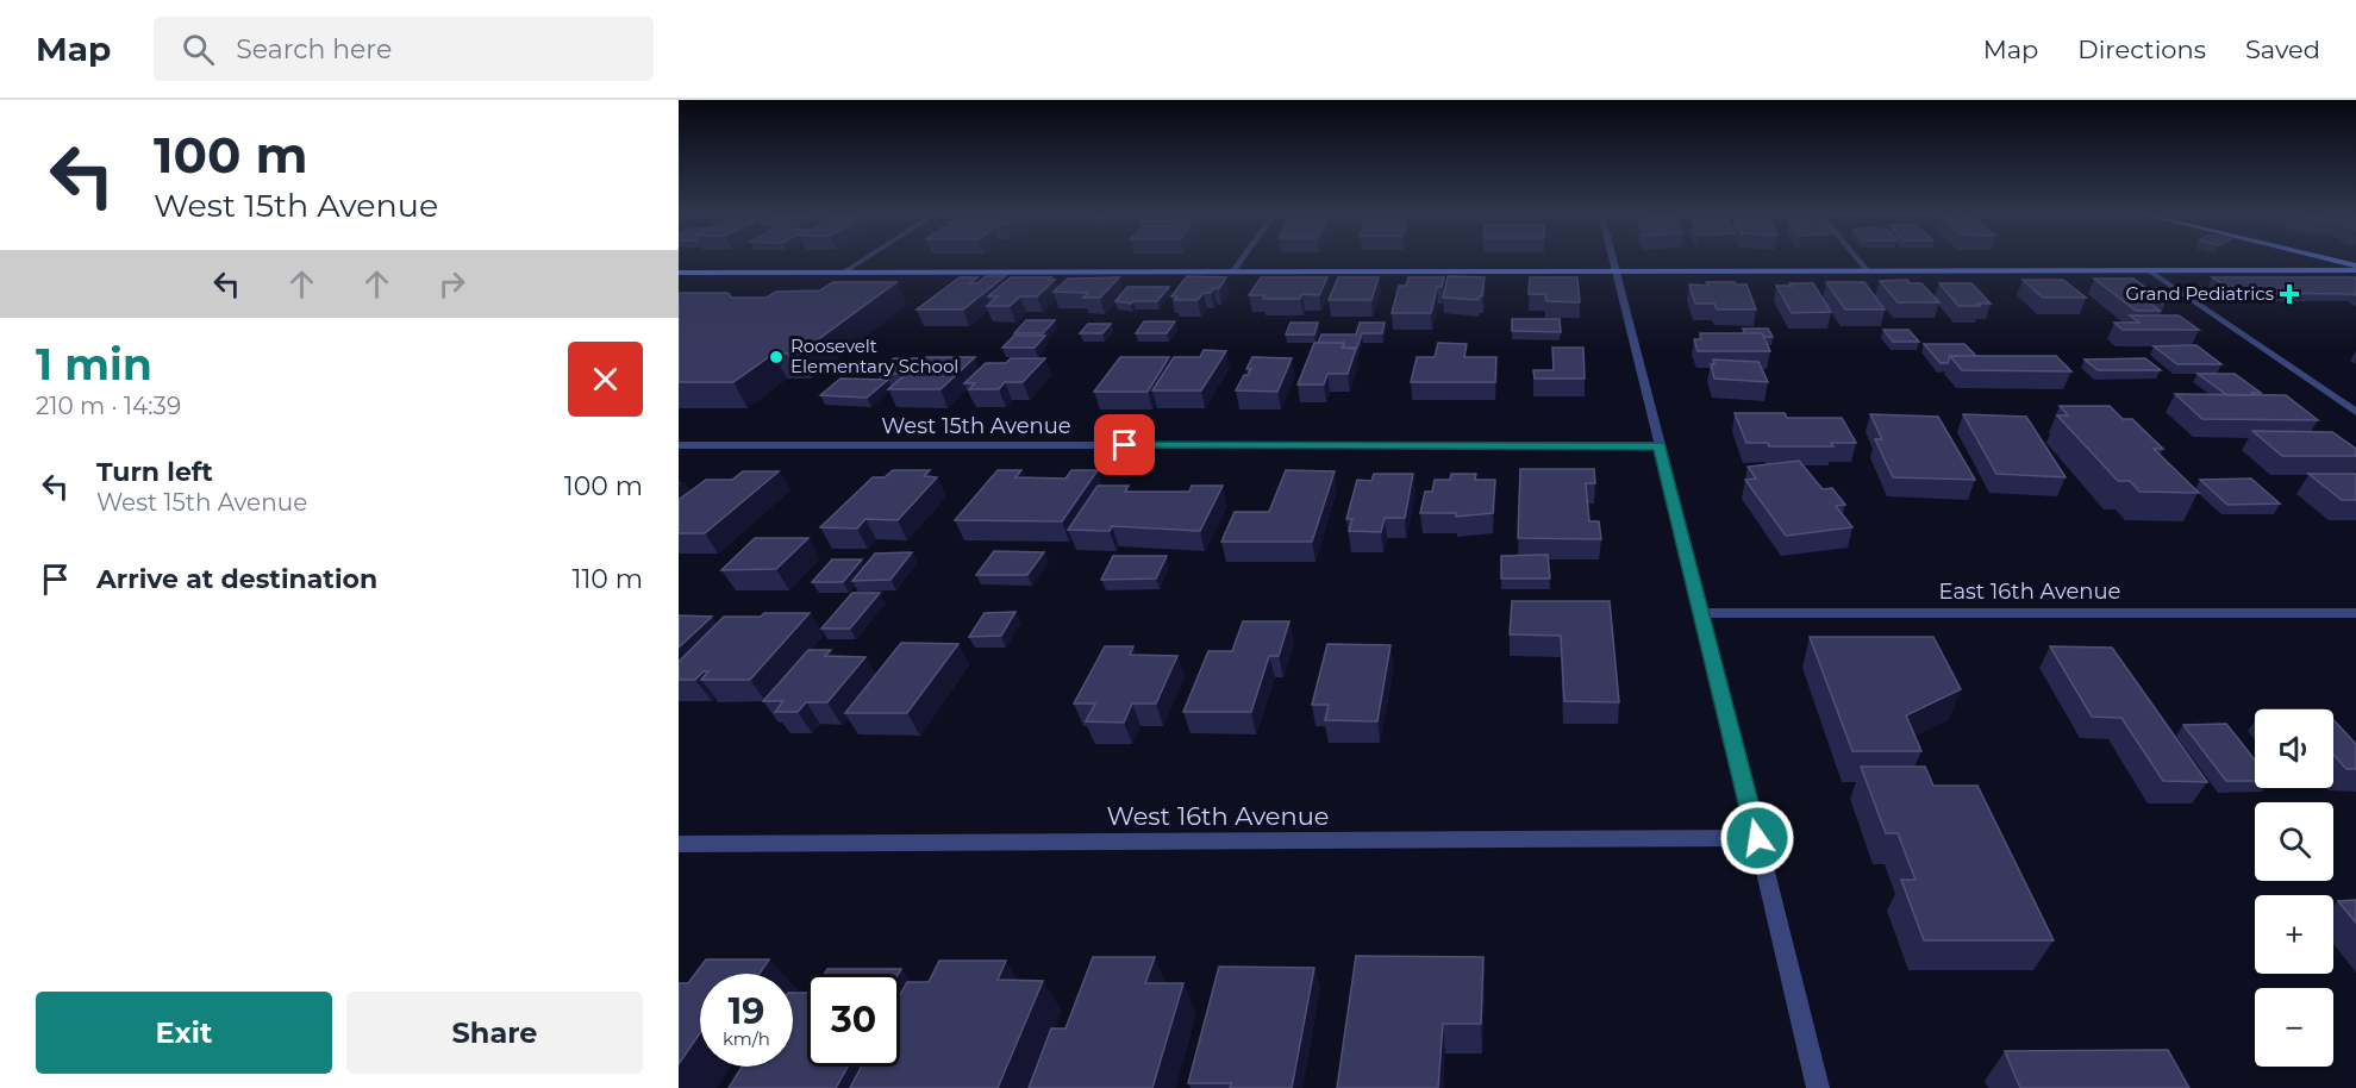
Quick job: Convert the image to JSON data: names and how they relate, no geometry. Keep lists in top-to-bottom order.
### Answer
{
  "streets": {
    "street": ["West 15th Avenue", "East 16th Avenue", "West 16th Avenue"]
  },
  "places": {
    "health": ["Grand Pediatrics"],
    "other": ["Roosevelt Elementary School"]
  },
  "page": {
    "header": "Map",
    "search": "Search here",
    "nav": ["Map", "Directions", "Saved"],
    "turn": ["100 m", "West 15th Avenue"],
    "heading": ["1 min", "210 m · 14:39"],
    "list": [
      {
        "name": "Turn left",
        "note": "West 15th Avenue",
        "value": "100 m"
      },
      {
        "name": "Arrive at destination",
        "value": "110 m"
      }
    ],
    "map_buttons": ["+", "−"],
    "speed": "19 km/h",
    "limit": "30",
    "buttons": ["Exit", "Share"]
  }
}
